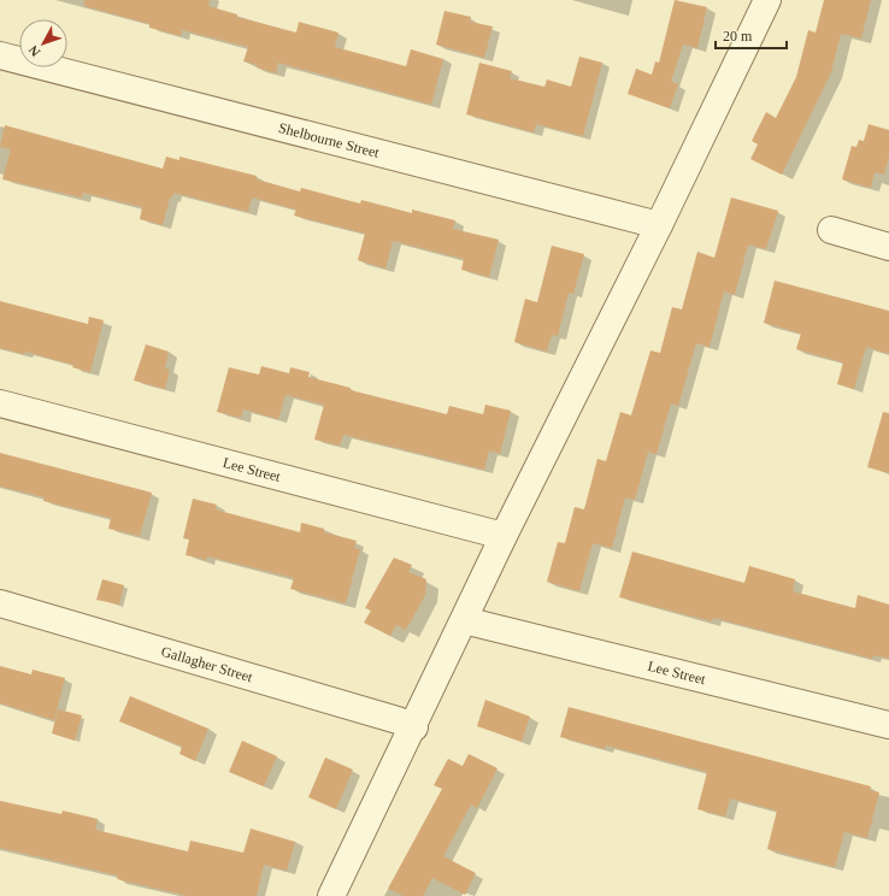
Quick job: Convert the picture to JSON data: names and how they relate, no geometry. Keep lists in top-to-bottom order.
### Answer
{
  "streets": {
    "street": ["Shelbourne Street", "Lee Street", "Gallagher Street"]
  },
  "scale_bar": "20 m",
  "north": "bottom left"
}
